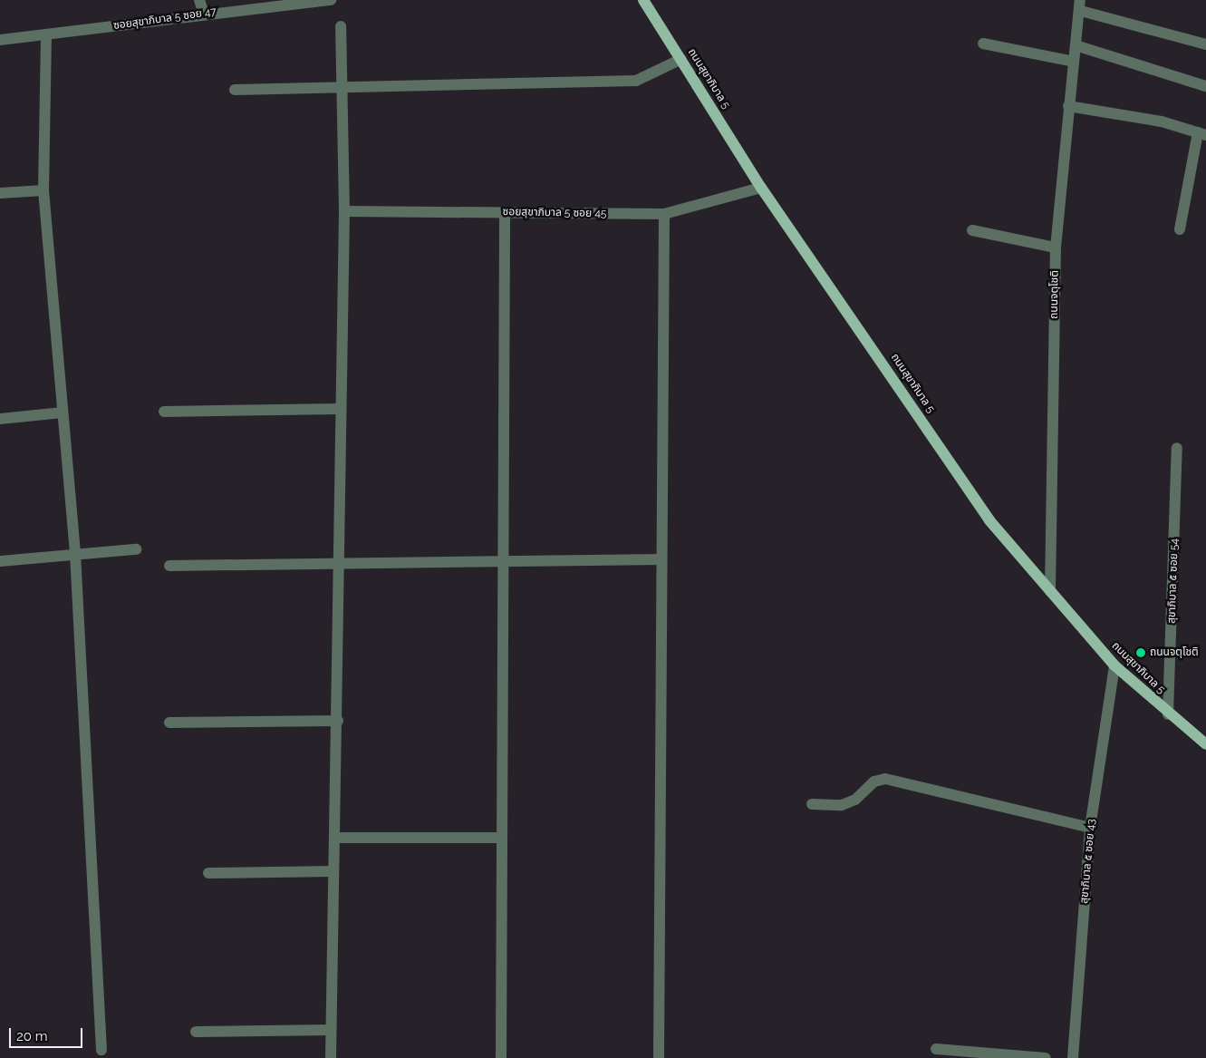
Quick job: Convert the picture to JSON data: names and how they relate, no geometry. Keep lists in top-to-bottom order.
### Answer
{
  "streets": {
    "main road": ["ถนนสุขาภิบาล 5"],
    "street": [
      "ซอยสุขาภิบาล 5 ซอย 47",
      "ซอยสุขาภิบาล 5 ซอย 45",
      "ถนนจตุโชติ",
      "สุขาภิบาล ๕ ซอย 54",
      "สุขาภิบาล ๕ ซอย 43"
    ]
  },
  "crossings": [
    ["ถนนสุขาภิบาล 5", "ซอยสุขาภิบาล 5 ซอย 45"],
    ["ถนนสุขาภิบาล 5", "ถนนจตุโชติ"],
    ["ถนนสุขาภิบาล 5", "สุขาภิบาล ๕ ซอย 54"],
    ["ถนนสุขาภิบาล 5", "สุขาภิบาล ๕ ซอย 43"]
  ],
  "places": ["ถนนจตุโชติ"],
  "scale_bar": "20 m"
}
